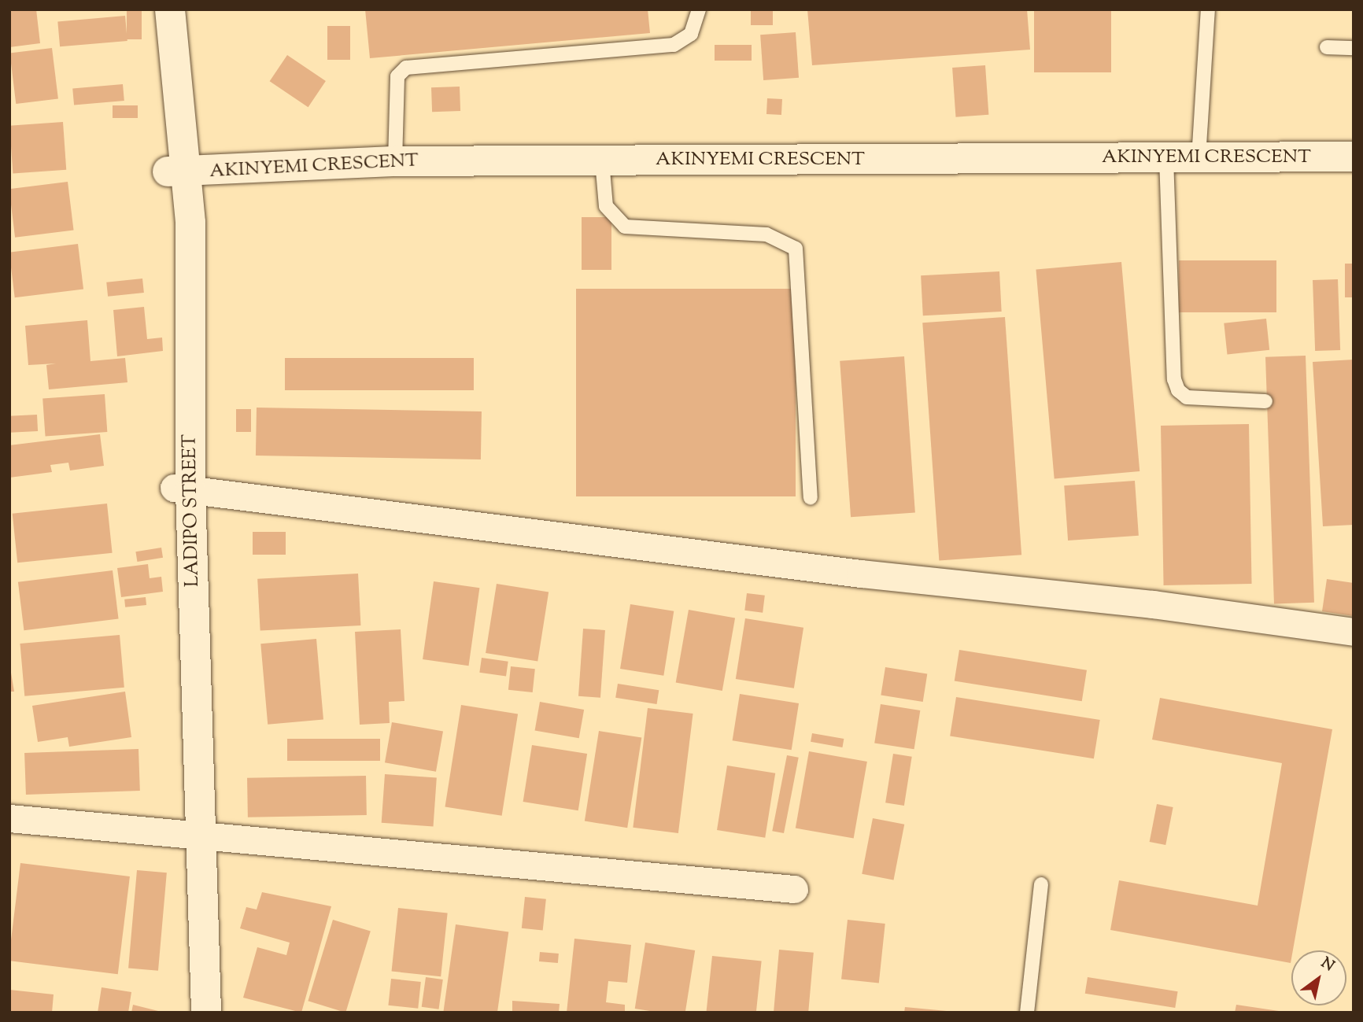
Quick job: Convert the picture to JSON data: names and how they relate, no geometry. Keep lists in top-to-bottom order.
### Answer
{
  "streets": {
    "main road": ["AKINYEMI CRESCENT", "LADIPO STREET"]
  },
  "crossings": [
    ["AKINYEMI CRESCENT", "LADIPO STREET"]
  ],
  "north": "top right"
}
